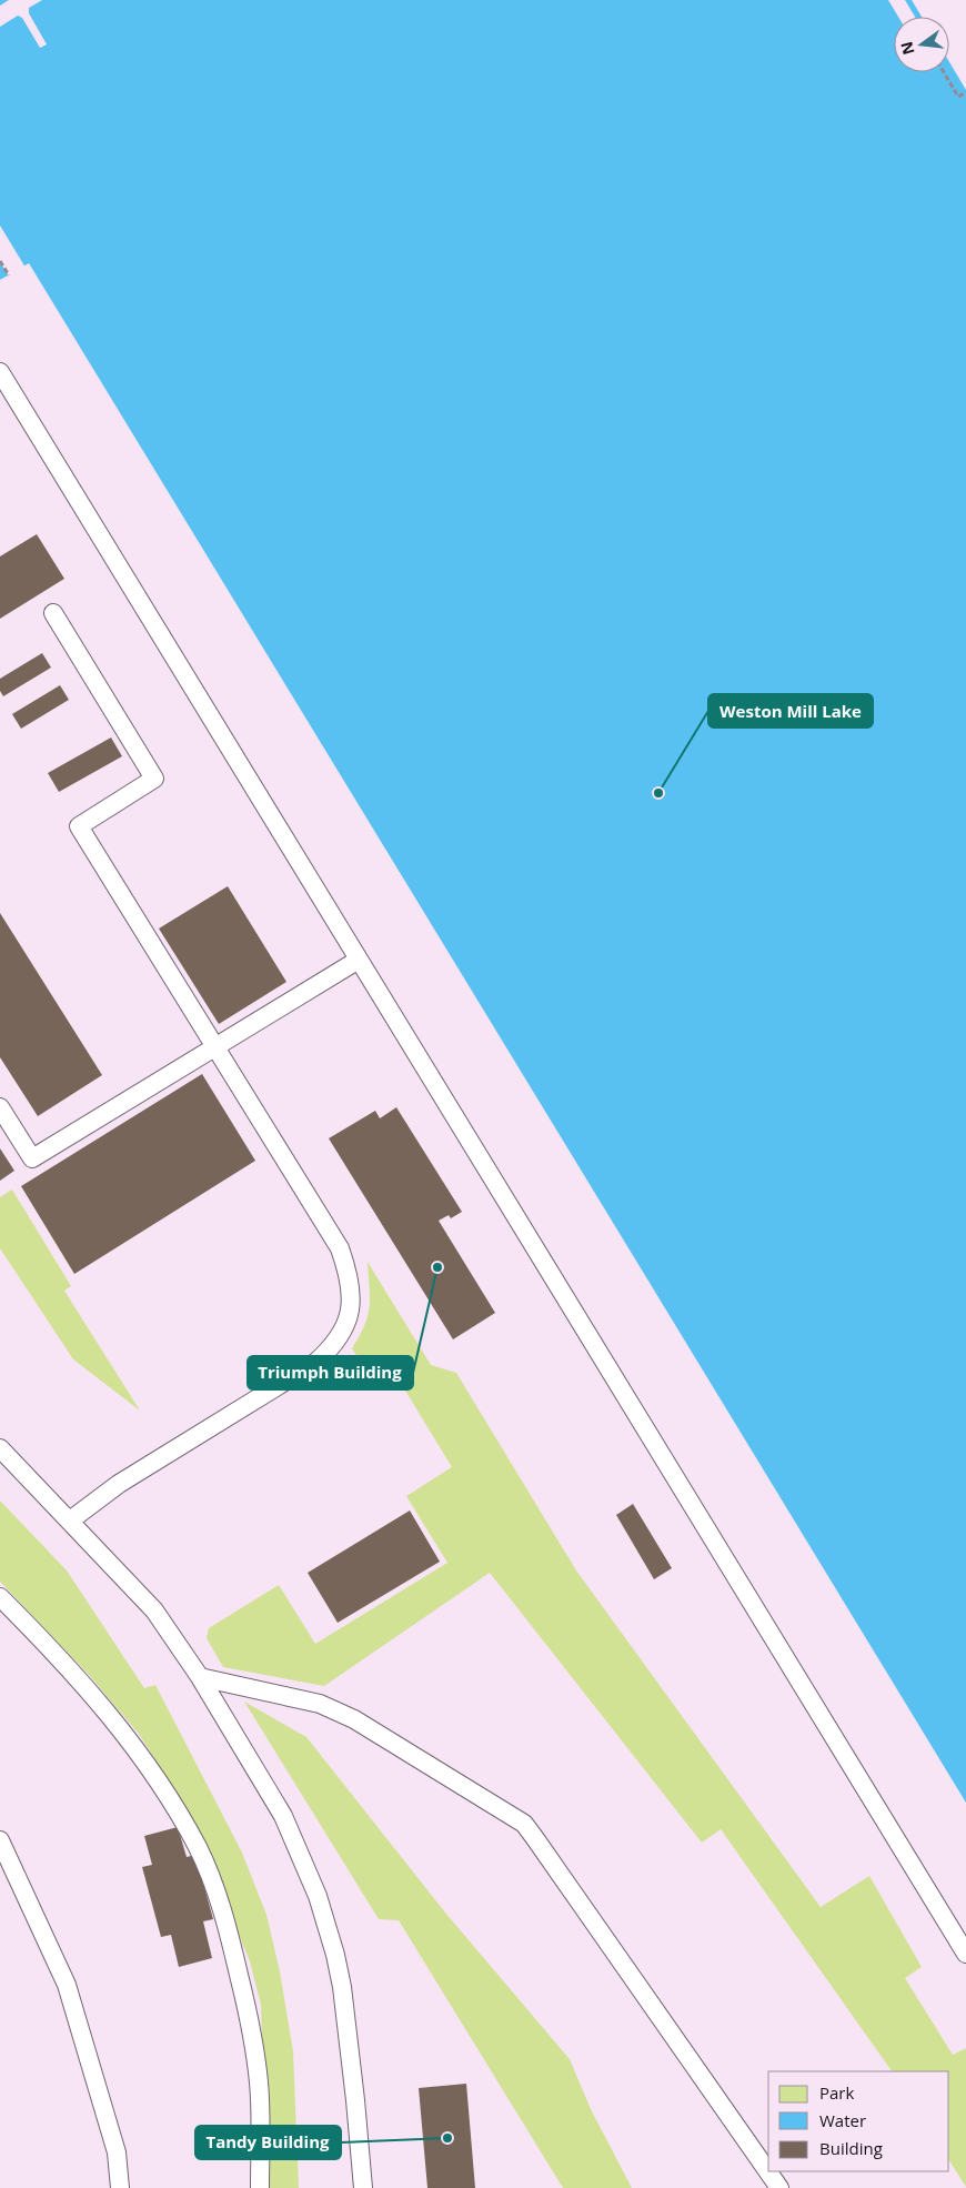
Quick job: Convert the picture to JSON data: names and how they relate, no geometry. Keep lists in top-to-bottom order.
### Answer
{
  "places": ["Weston Mill Lake", "Triumph Building", "Tandy Building"],
  "legend": ["Park", "Water", "Building"],
  "north": "left"
}
